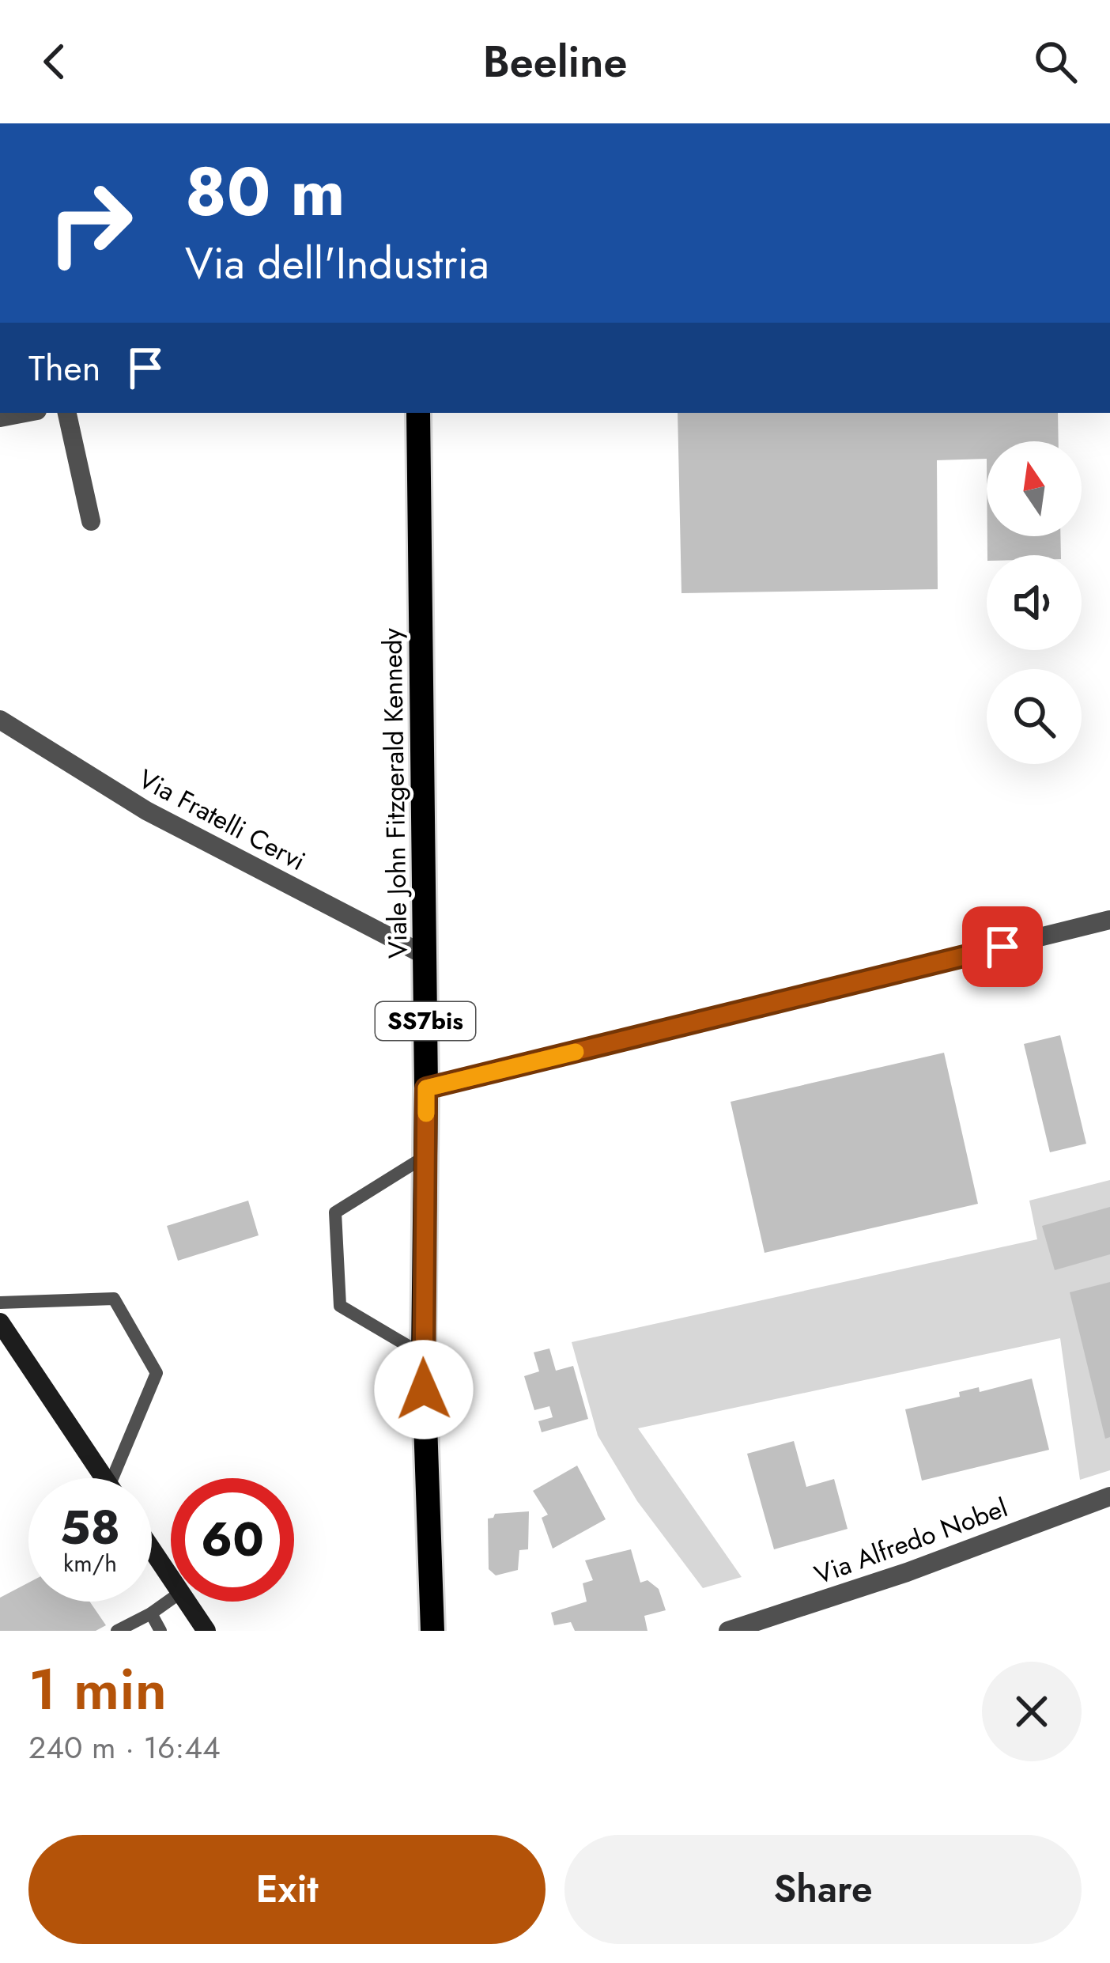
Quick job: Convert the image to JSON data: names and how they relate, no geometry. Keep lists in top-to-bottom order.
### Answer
{
  "streets": {
    "main road": ["Viale John Fitzgerald Kennedy", "SS7bis"],
    "street": ["Via Fratelli Cervi", "Via Alfredo Nobel"]
  },
  "crossings": [
    ["Viale John Fitzgerald Kennedy", "Via Fratelli Cervi"]
  ],
  "north": "top",
  "page": {
    "header": "Beeline",
    "turn": ["80 m", "Via dell'Industria"],
    "then": "Then",
    "speed": "58 km/h",
    "limit": "60",
    "heading": ["1 min", "240 m · 16:44"],
    "buttons": ["Exit", "Share"]
  }
}
